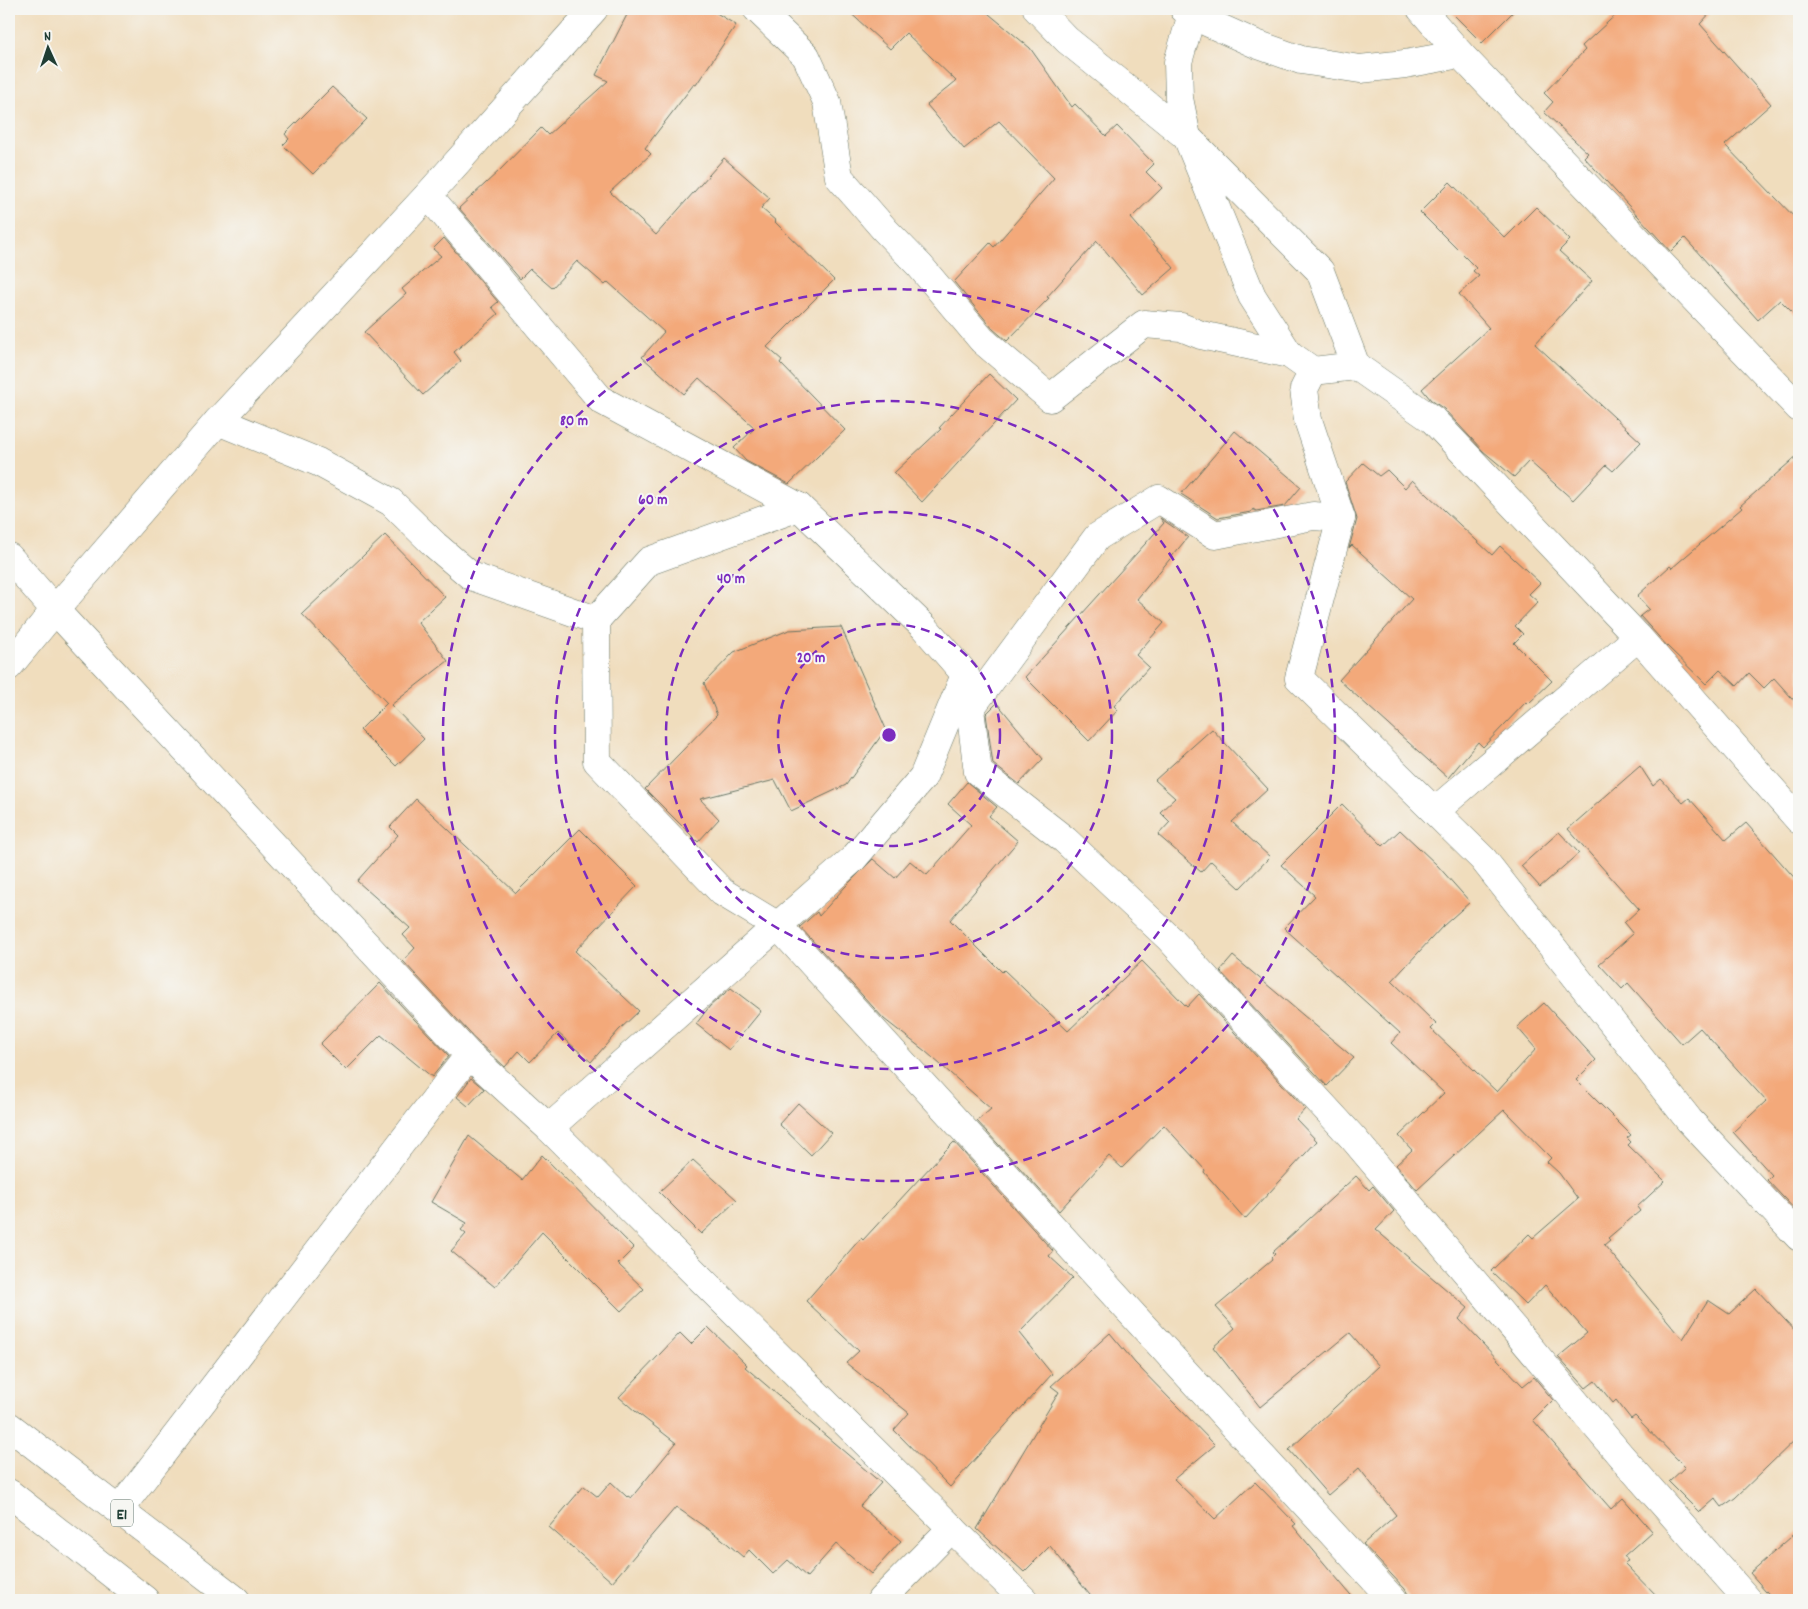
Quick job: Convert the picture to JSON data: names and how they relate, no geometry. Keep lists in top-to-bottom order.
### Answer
{
  "streets": {
    "main road": ["E1"]
  },
  "north": "top",
  "rings": [
    "80 m",
    "60 m",
    "40 m",
    "20 m"
  ]
}
